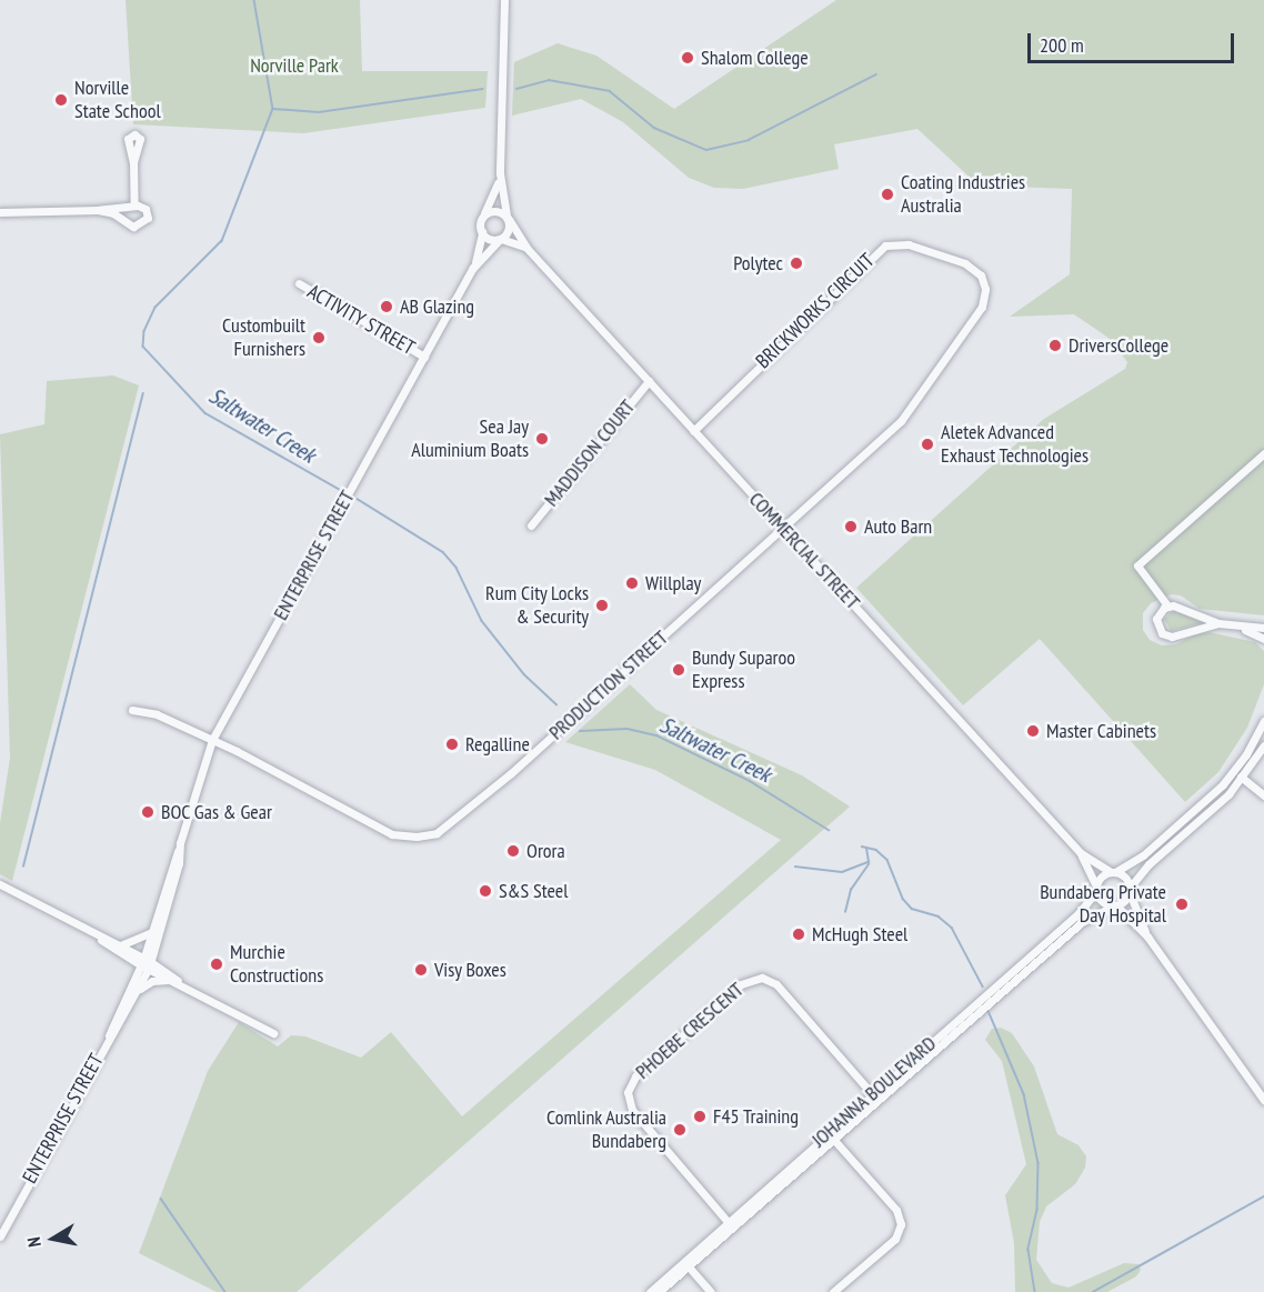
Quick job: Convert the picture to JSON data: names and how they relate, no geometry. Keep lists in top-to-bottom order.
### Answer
{
  "streets": {
    "street": [
      "BRICKWORKS CIRCUIT",
      "ACTIVITY STREET",
      "MADDISON COURT",
      "COMMERCIAL STREET",
      "ENTERPRISE STREET",
      "PRODUCTION STREET",
      "PHOEBE CRESCENT",
      "JOHANNA BOULEVARD"
    ]
  },
  "crossings": [
    ["BRICKWORKS CIRCUIT", "COMMERCIAL STREET"],
    ["BRICKWORKS CIRCUIT", "PRODUCTION STREET"],
    ["ACTIVITY STREET", "ENTERPRISE STREET"],
    ["MADDISON COURT", "COMMERCIAL STREET"],
    ["COMMERCIAL STREET", "ENTERPRISE STREET"],
    ["COMMERCIAL STREET", "PRODUCTION STREET"],
    ["COMMERCIAL STREET", "JOHANNA BOULEVARD"],
    ["ENTERPRISE STREET", "PRODUCTION STREET"],
    ["PHOEBE CRESCENT", "JOHANNA BOULEVARD"]
  ],
  "water": ["Saltwater Creek"],
  "parks": ["Norville Park"],
  "places": [
    "Shalom College",
    "Norville State School",
    "Coating Industries Australia",
    "Polytec",
    "AB Glazing",
    "Custombuilt Furnishers",
    "DriversCollege",
    "Sea Jay Aluminium Boats",
    "Aletek Advanced Exhaust Technologies",
    "Auto Barn",
    "Willplay",
    "Rum City Locks & Security",
    "Bundy Suparoo Express",
    "Master Cabinets",
    "Regalline",
    "BOC Gas & Gear",
    "Orora",
    "S&S Steel",
    "Bundaberg Private Day Hospital",
    "McHugh Steel",
    "Murchie Constructions",
    "Visy Boxes",
    "F45 Training",
    "Comlink Australia Bundaberg"
  ],
  "scale_bar": "200 m",
  "north": "left"
}
